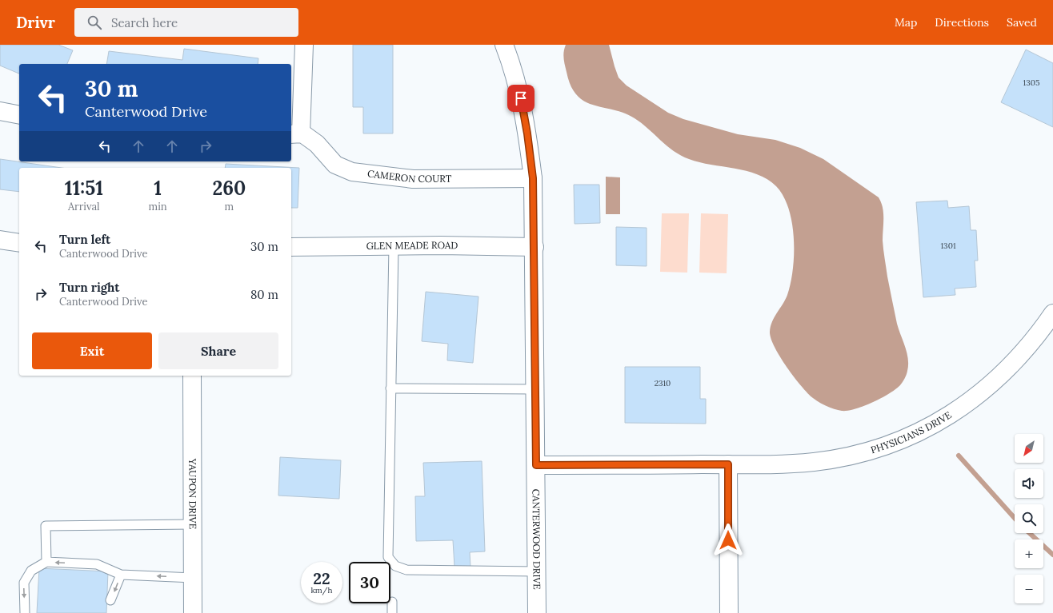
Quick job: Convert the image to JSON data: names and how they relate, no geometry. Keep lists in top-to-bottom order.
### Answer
{
  "streets": {
    "street": [
      "CAMERON COURT",
      "GLEN MEADE ROAD",
      "PHYSICIANS DRIVE",
      "YAUPON DRIVE",
      "CANTERWOOD DRIVE"
    ]
  },
  "crossings": [
    ["CAMERON COURT", "CANTERWOOD DRIVE"],
    ["GLEN MEADE ROAD", "CANTERWOOD DRIVE"]
  ],
  "house_numbers": ["1305", "1301", "2310"],
  "north": "bottom left",
  "page": {
    "header": "Drivr",
    "search": "Search here",
    "nav": ["Map", "Directions", "Saved"],
    "turn": ["30 m", "Canterwood Drive"],
    "eta": [
      "11:51",
      "Arrival",
      "1",
      "min",
      "260",
      "m"
    ],
    "list": [
      {
        "name": "Turn left",
        "note": "Canterwood Drive",
        "value": "30 m"
      },
      {
        "name": "Turn right",
        "note": "Canterwood Drive",
        "value": "80 m"
      }
    ],
    "buttons": ["Exit", "Share"],
    "map_buttons": ["+", "−"],
    "speed": "22 km/h",
    "limit": "30"
  }
}
